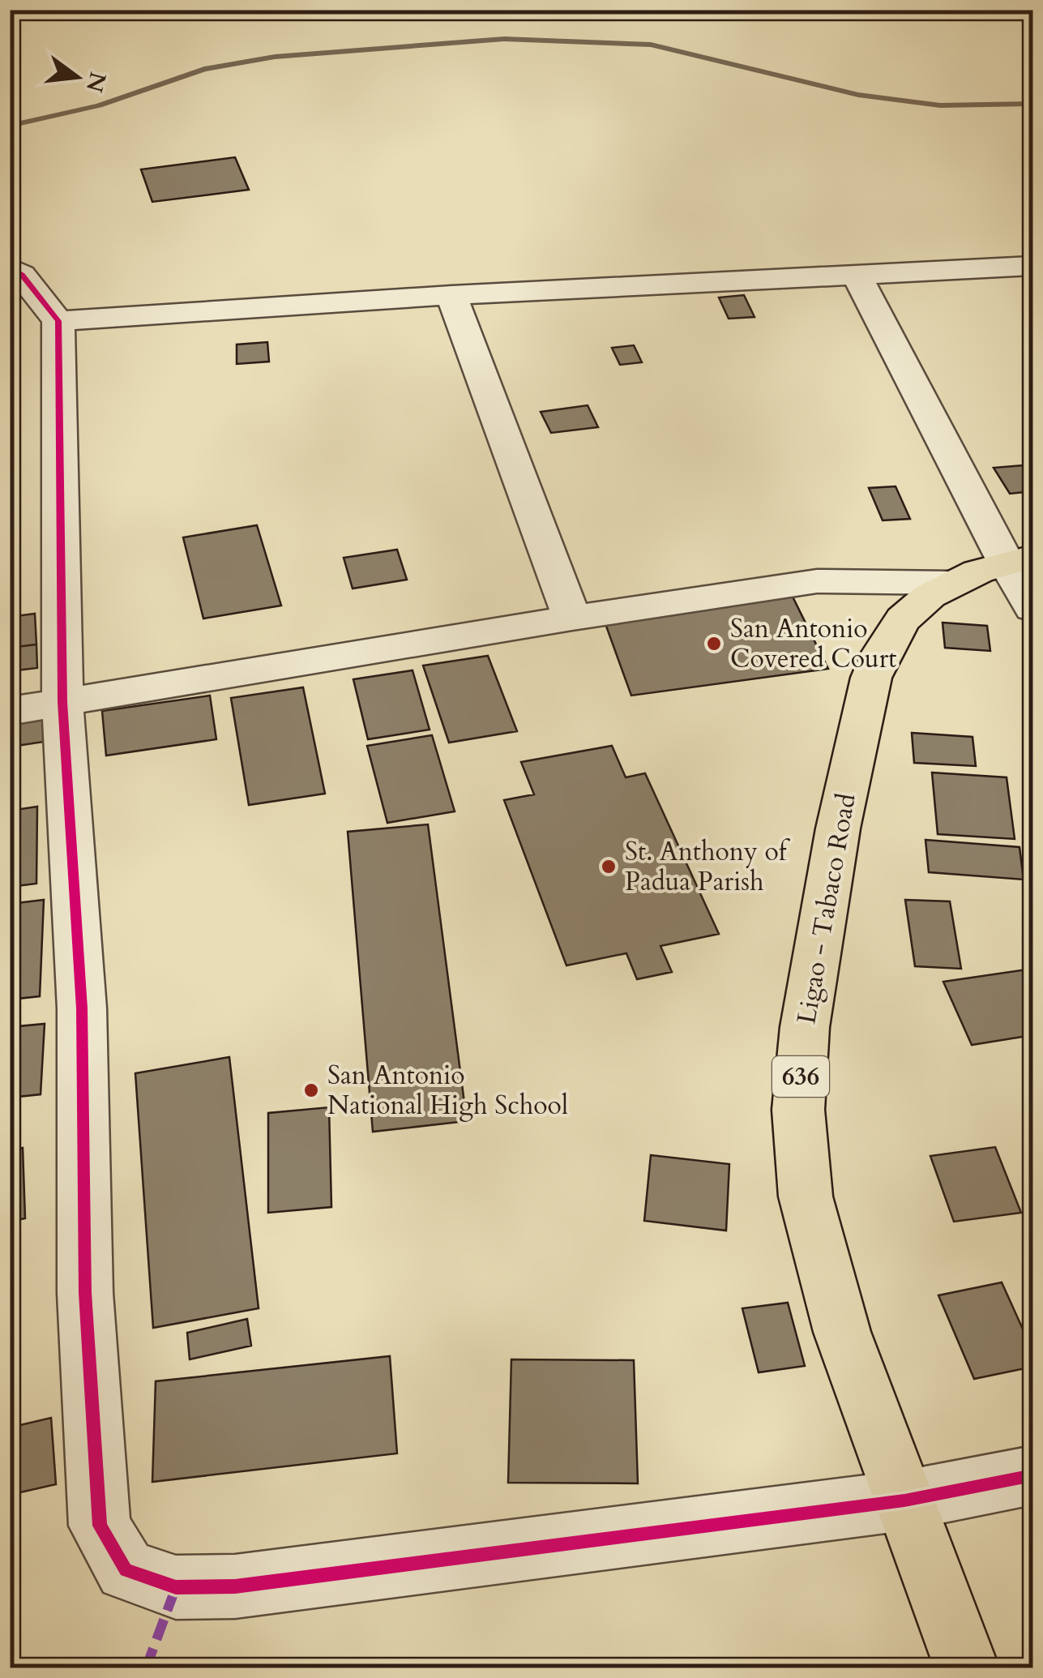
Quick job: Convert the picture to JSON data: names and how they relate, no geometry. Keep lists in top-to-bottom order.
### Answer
{
  "streets": {
    "main road": ["Ligao - Tabaco Road", "636"]
  },
  "places": ["San Antonio Covered Court", "St. Anthony of Padua Parish", "San Antonio National High School"],
  "north": "right"
}
